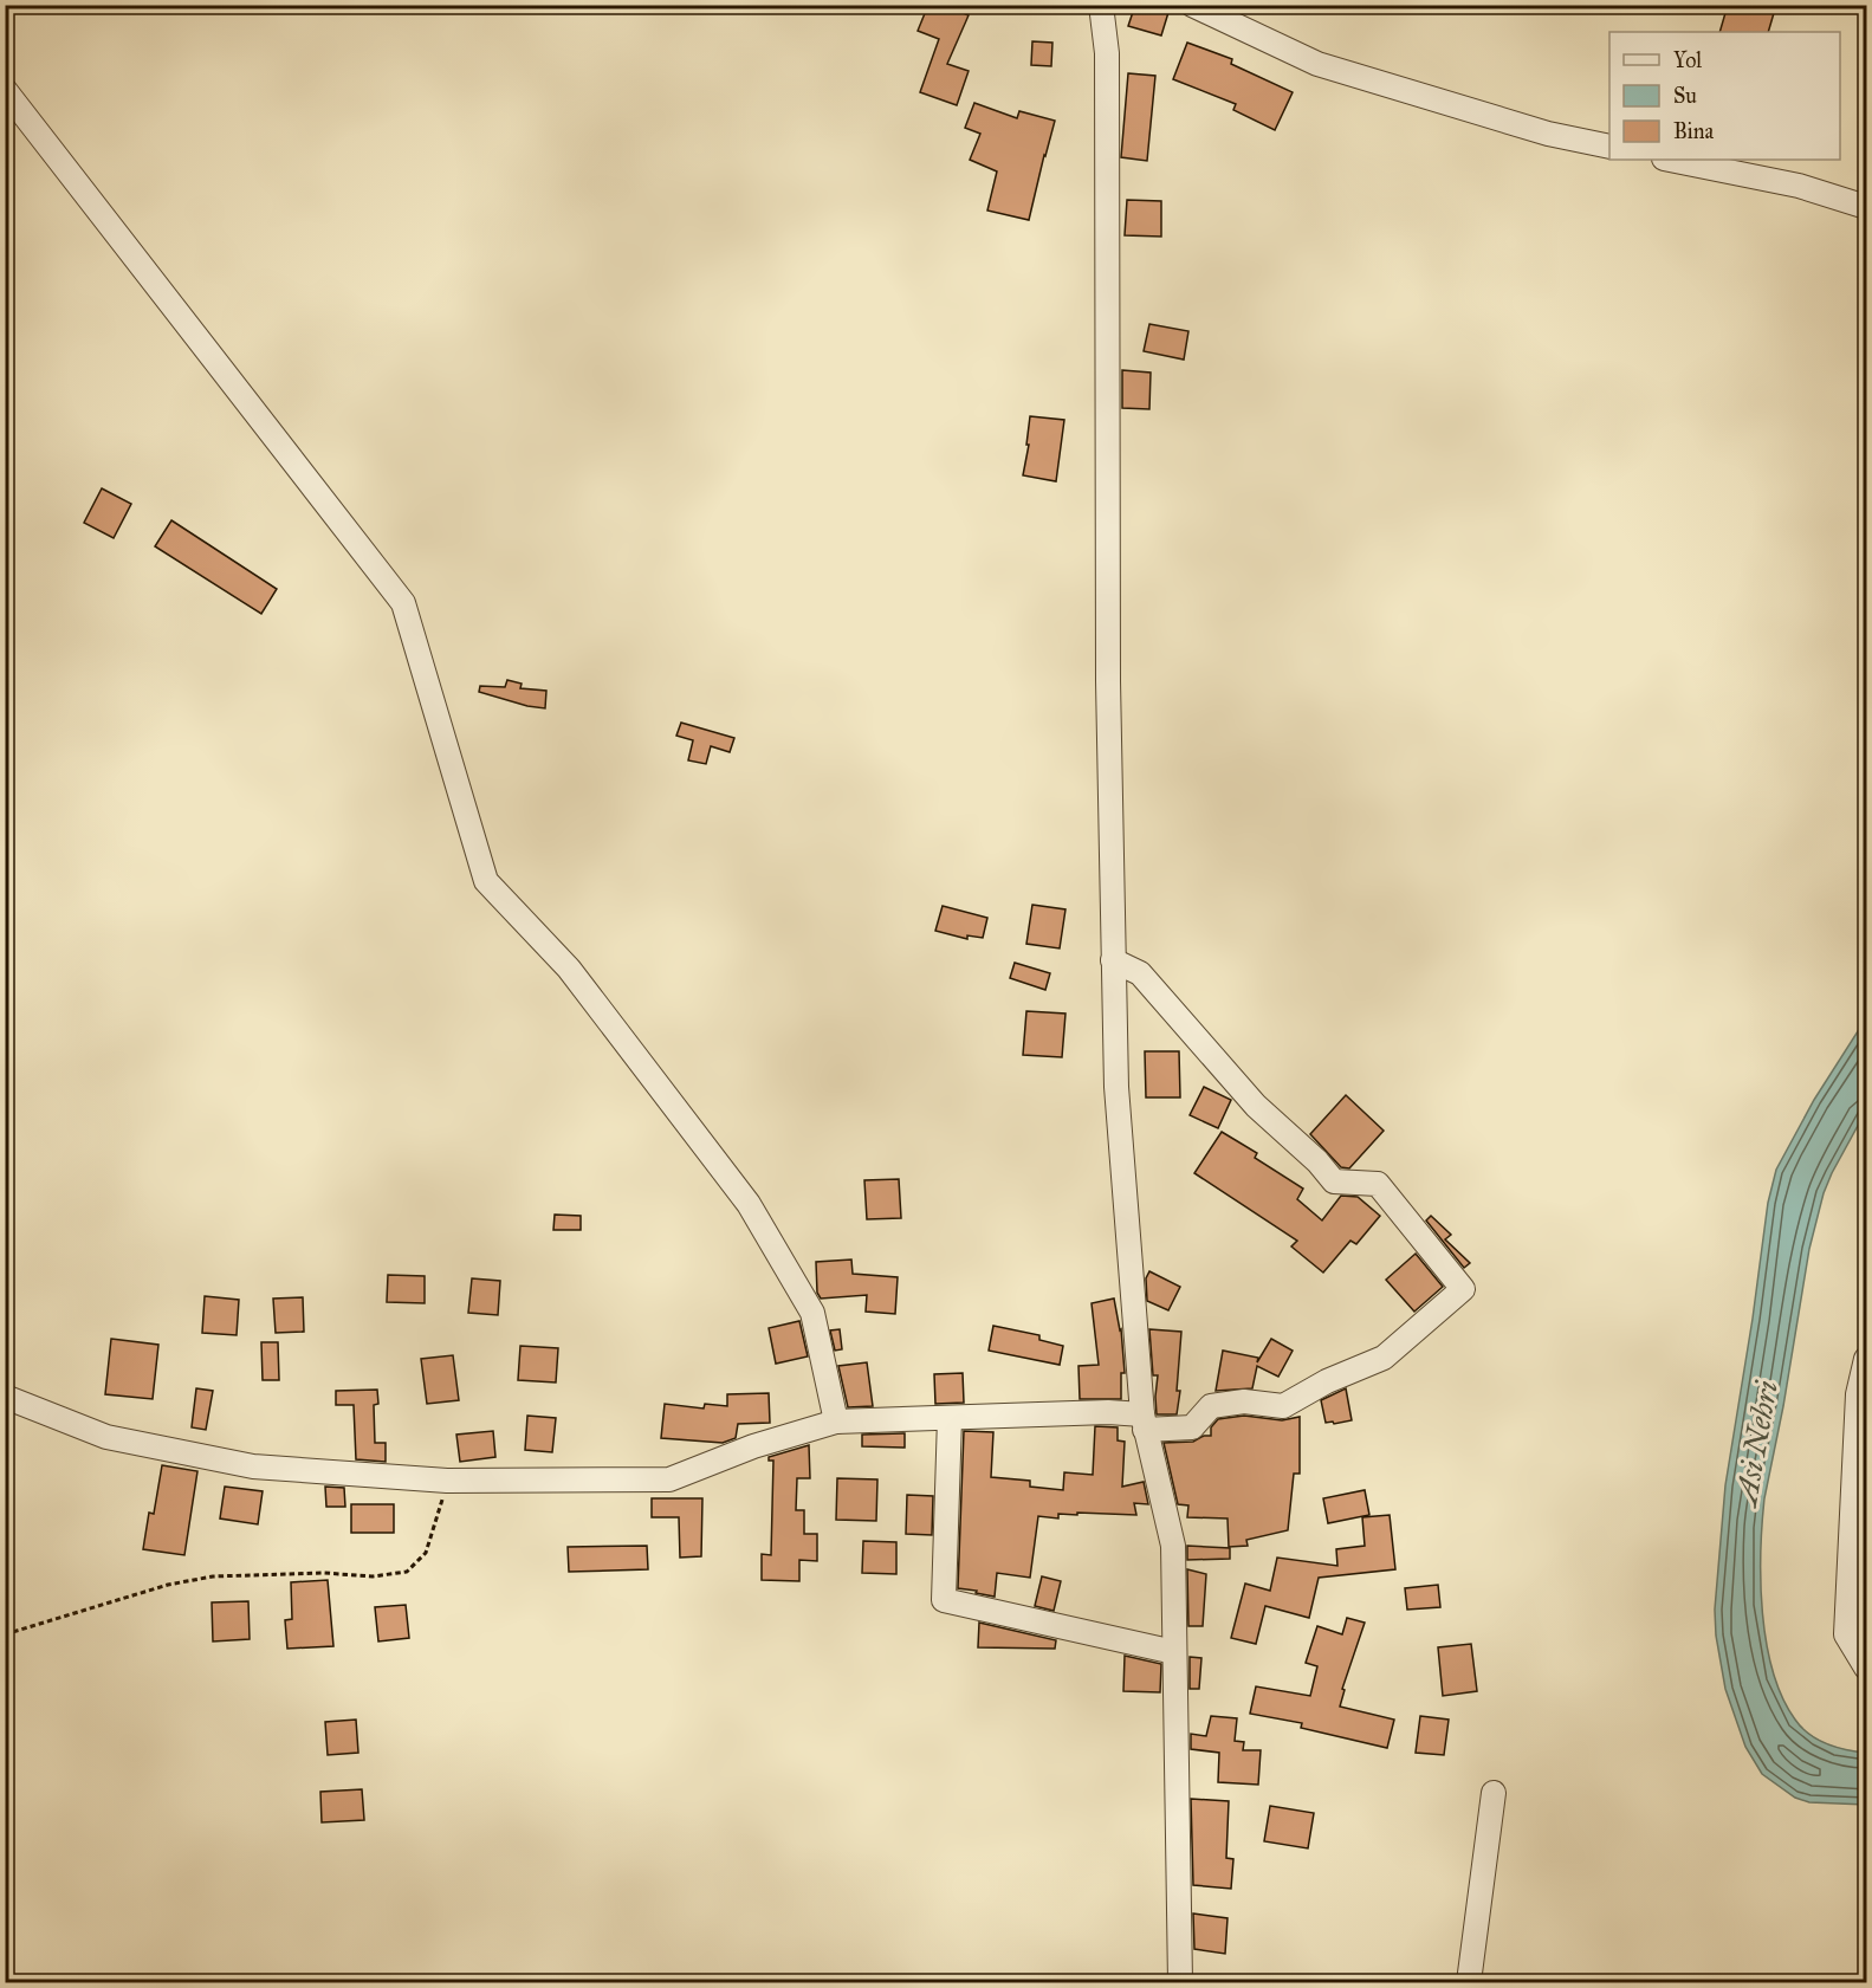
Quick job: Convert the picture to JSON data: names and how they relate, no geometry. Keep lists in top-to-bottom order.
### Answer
{
  "water": ["Asi Nehri"],
  "legend": ["Yol", "Su", "Bina"]
}
